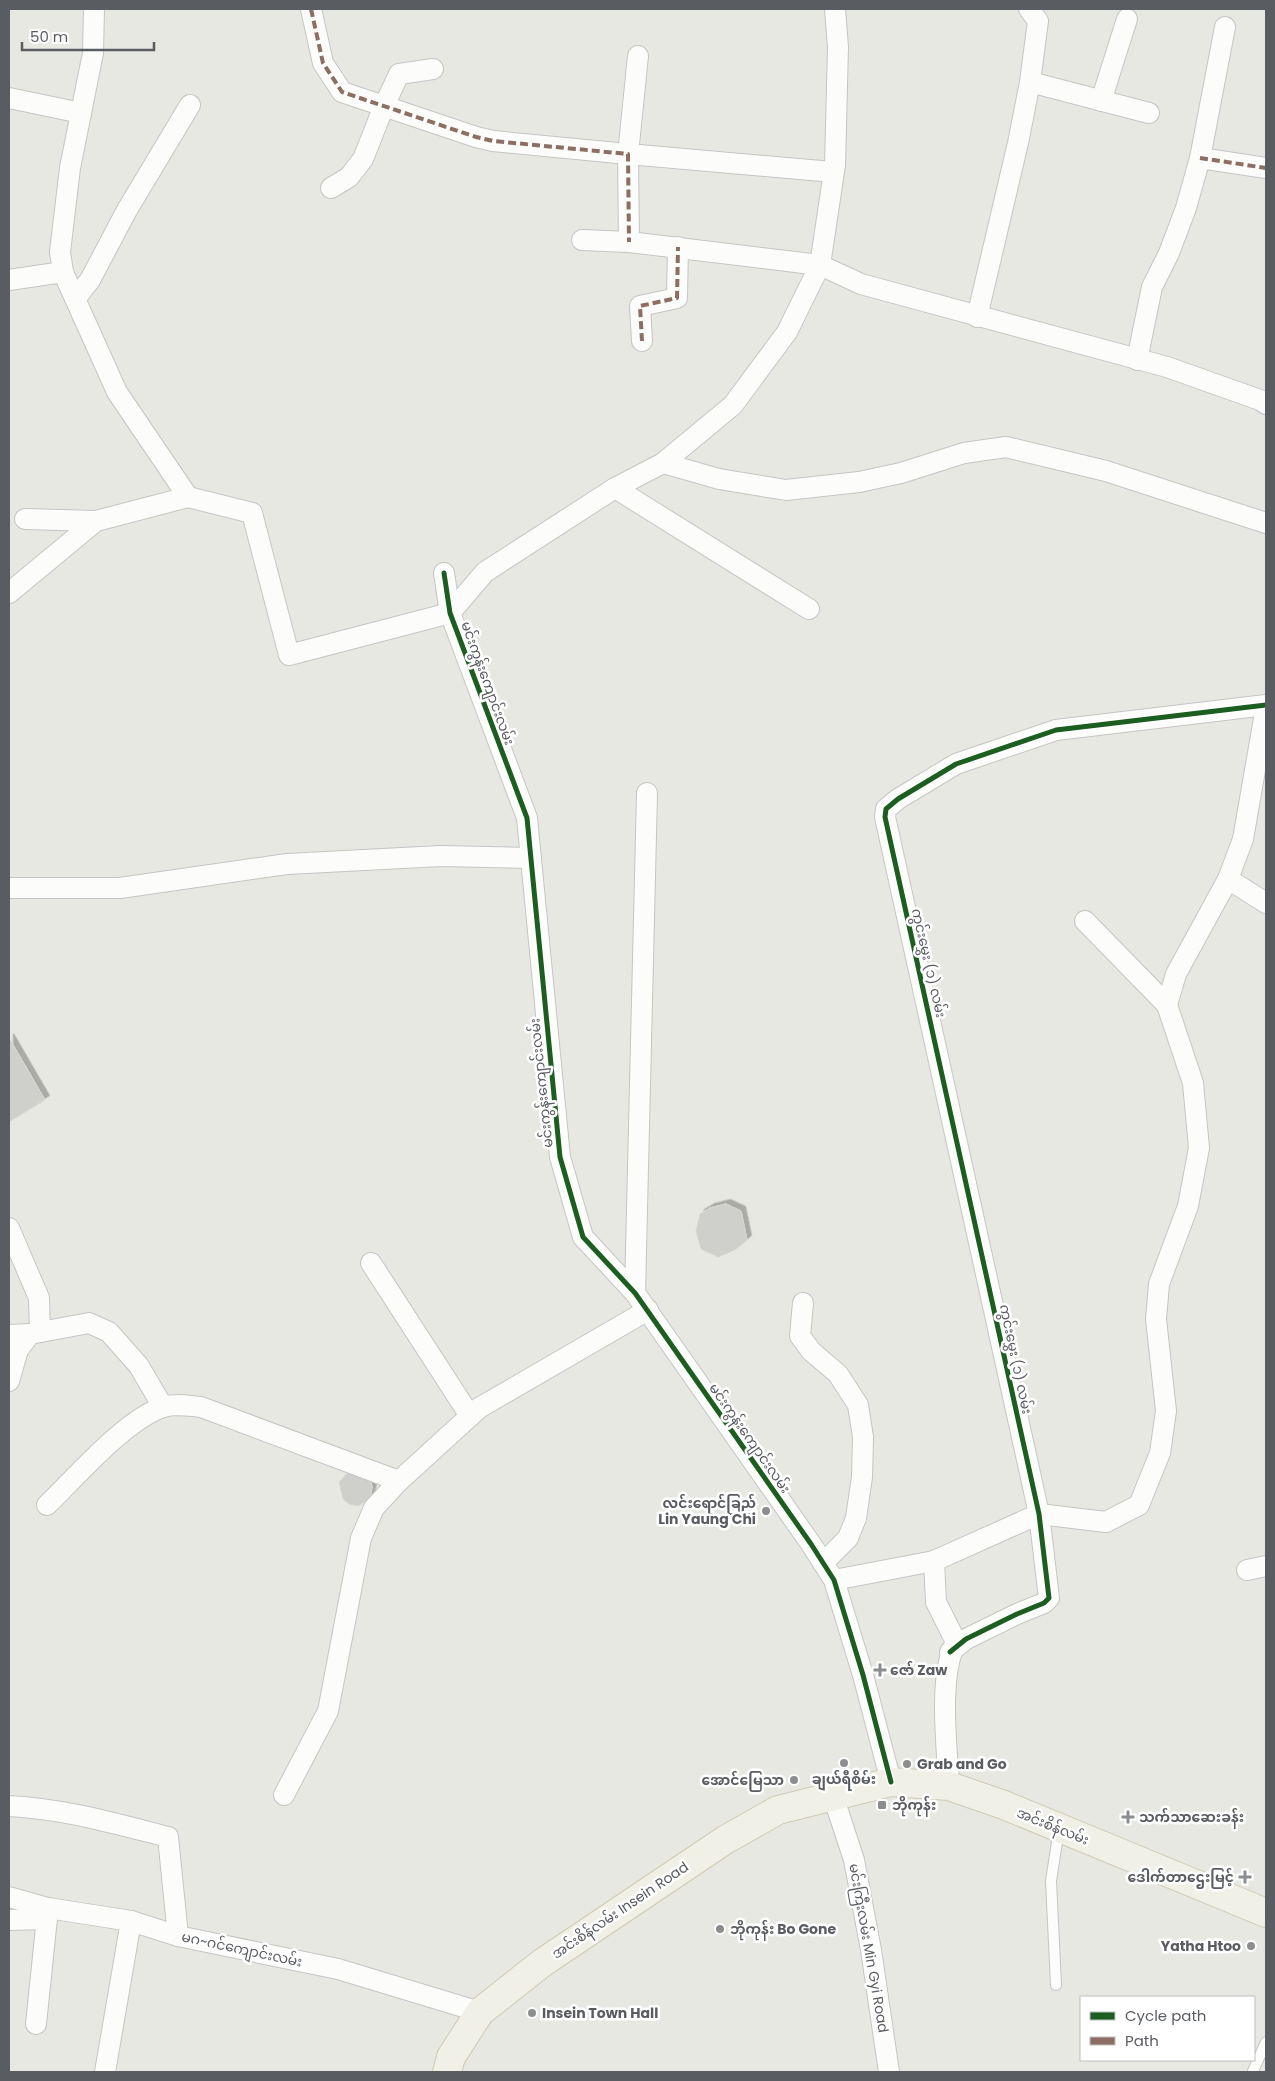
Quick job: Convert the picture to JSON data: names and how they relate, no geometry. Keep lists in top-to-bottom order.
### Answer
{
  "streets": {
    "main road": ["အင်းစိန်လမ်း", "အင်းစိန်လမ်း Insein Road"],
    "street": [
      "မင်းကွန်းကျောင်းလမ်း",
      "ကွင်းမွှေး (၁) လမ်း",
      "မင်းကြီးလမ်း Min Gyi Road",
      "မဂ~ဂင်ကျောင်းလမ်း"
    ]
  },
  "crossings": [
    ["မင်းကွန်းကျောင်းလမ်း", "အင်းစိန်လမ်း"],
    ["အင်းစိန်လမ်း", "အင်းစိန်လမ်း Insein Road"],
    ["အင်းစိန်လမ်း", "မင်းကြီးလမ်း Min Gyi Road"],
    ["အင်းစိန်လမ်း Insein Road", "မင်းကြီးလမ်း Min Gyi Road"],
    ["အင်းစိန်လမ်း Insein Road", "မဂ~ဂင်ကျောင်းလမ်း"]
  ],
  "places": {
    "other": [
      "လင်းရောင်ခြည် Lin Yaung Chi",
      "ချယ်ရီစိမ်း",
      "Grab and Go",
      "အောင်မြေသာ",
      "ဘိုကုန်း Bo Gone",
      "Yatha Htoo",
      "Insein Town Hall"
    ],
    "health": ["ဇော် Zaw", "သက်သာဆေးခန်း", "ဒေါက်တာဌေးမြင့်"],
    "transit": ["ဘိုကုန်း"]
  },
  "legend": ["Cycle path", "Path"],
  "scale_bar": "50 m"
}
